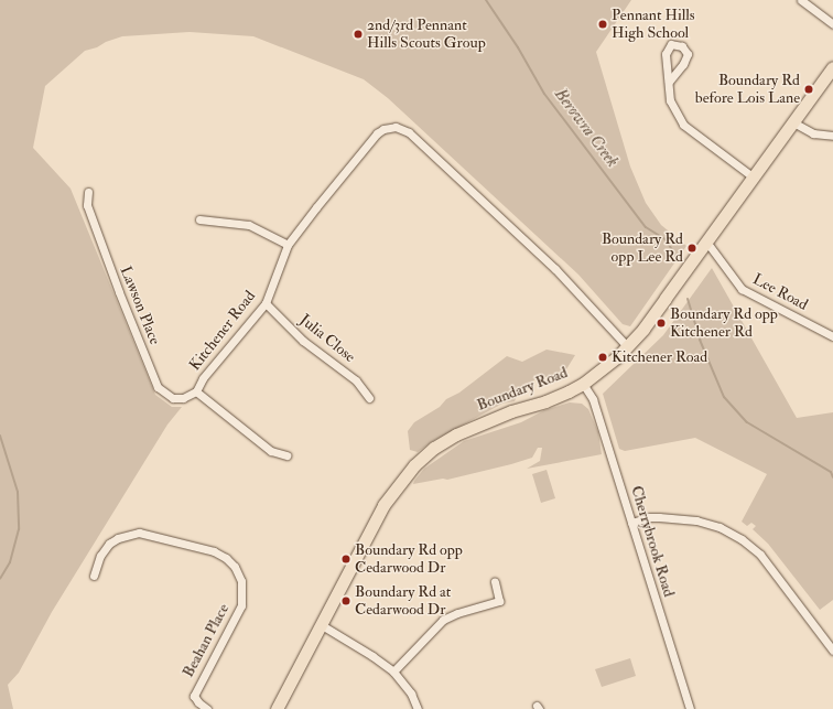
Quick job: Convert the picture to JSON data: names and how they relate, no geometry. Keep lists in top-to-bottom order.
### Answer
{
  "streets": {
    "main road": ["Boundary Road"],
    "street": [
      "Lee Road",
      "Lawson Place",
      "Kitchener Road",
      "Julia Close",
      "Cherrybrook Road",
      "Beahan Place"
    ]
  },
  "crossings": [
    ["Lee Road", "Boundary Road"],
    ["Lawson Place", "Kitchener Road"],
    ["Kitchener Road", "Julia Close"],
    ["Kitchener Road", "Boundary Road"],
    ["Boundary Road", "Cherrybrook Road"]
  ],
  "water": ["Berowra Creek"],
  "places": [
    "Pennant Hills High School",
    "2nd/3rd Pennant Hills Scouts Group",
    "Boundary Rd before Lois Lane",
    "Boundary Rd opp Lee Rd",
    "Boundary Rd opp Kitchener Rd",
    "Kitchener Road",
    "Boundary Rd opp Cedarwood Dr",
    "Boundary Rd at Cedarwood Dr"
  ]
}
